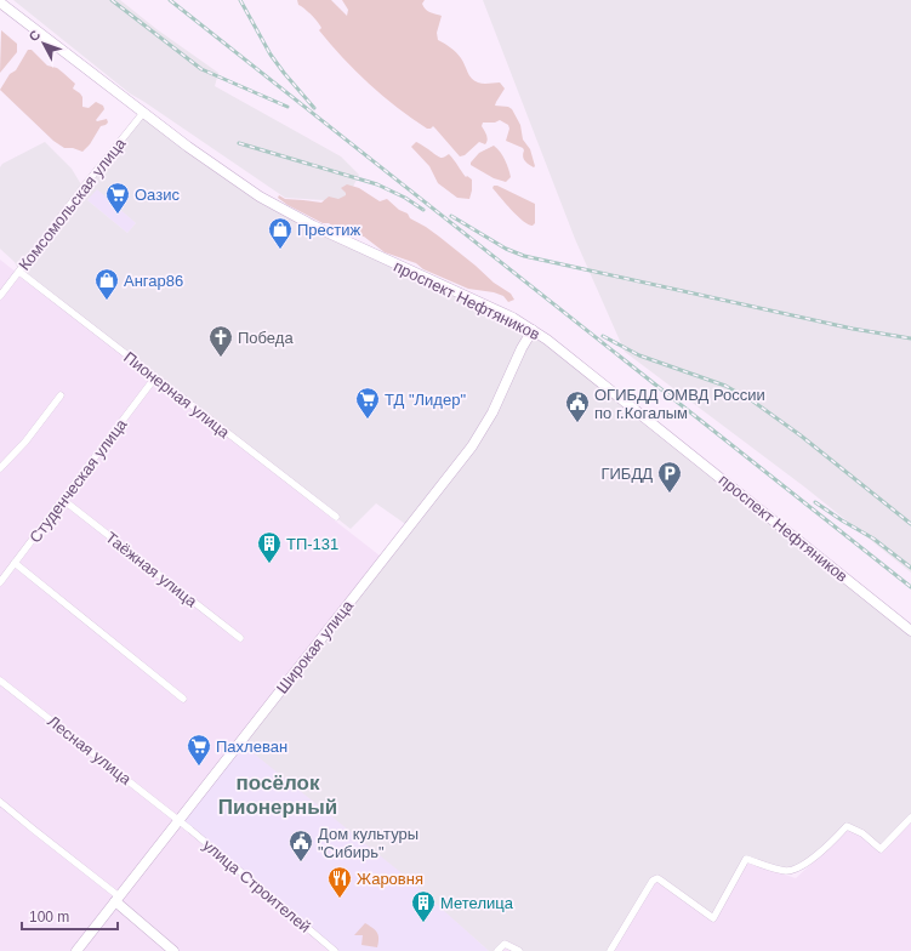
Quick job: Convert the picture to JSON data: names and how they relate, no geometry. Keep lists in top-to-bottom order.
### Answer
{
  "streets": {
    "main road": ["проспект Нефтяников", "Широкая улица"],
    "street": [
      "Комсомольская улица",
      "Пионерная улица",
      "Студенческая улица",
      "Таёжная улица",
      "Лесная улица",
      "улица Строителей"
    ]
  },
  "crossings": [
    ["Комсомольская улица", "проспект Нефтяников"],
    ["Комсомольская улица", "Пионерная улица"],
    ["проспект Нефтяников", "Широкая улица"],
    ["Пионерная улица", "Студенческая улица"],
    ["Студенческая улица", "Таёжная улица"],
    ["Широкая улица", "Лесная улица"],
    ["Широкая улица", "улица Строителей"],
    ["Лесная улица", "улица Строителей"]
  ],
  "districts": ["посёлок Пионерный"],
  "places": {
    "supermarket": ["Оазис", "ТД \"Лидер\"", "Пахлеван"],
    "shop": ["Престиж", "Ангар86"],
    "church": ["Победа"],
    "public building": ["ОГИБДД ОМВД России по г.Когалым", "Дом культуры \"Сибирь\""],
    "parking": ["ГИБДД"],
    "building": ["ТП-131", "Метелица"],
    "restaurant": ["Жаровня"]
  },
  "scale_bar": "100 m",
  "north": "top left"
}
